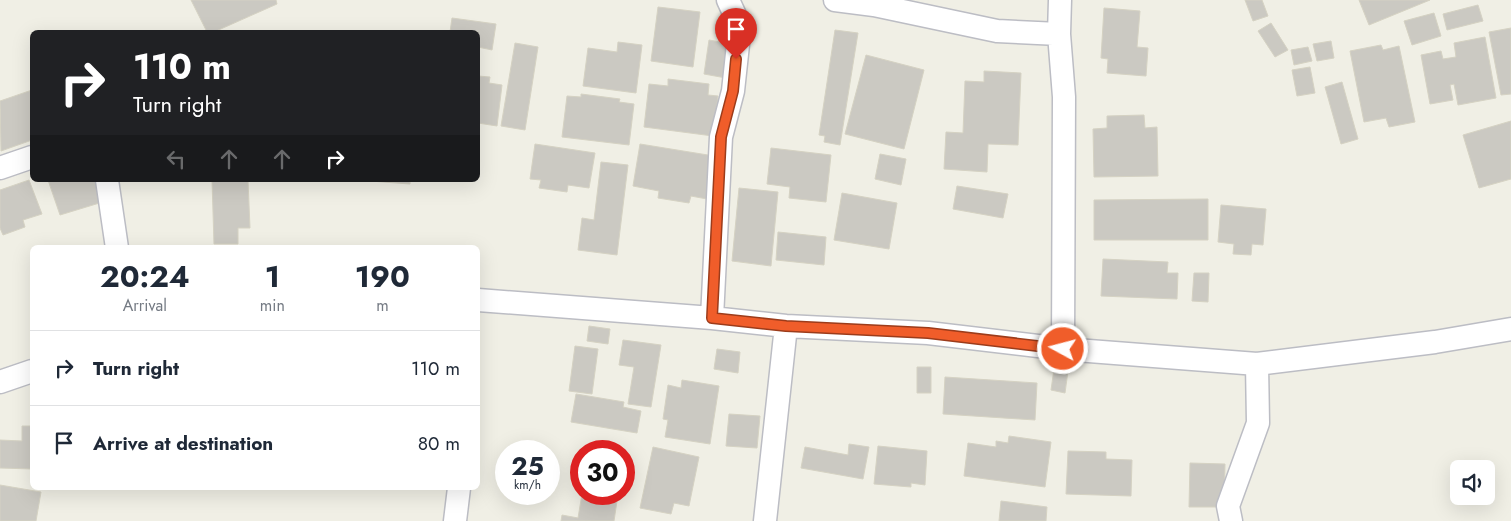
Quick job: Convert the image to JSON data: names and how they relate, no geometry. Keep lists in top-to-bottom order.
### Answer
{
  "page": {
    "turn": ["110 m", "Turn right"],
    "eta": [
      "20:24",
      "Arrival",
      "1",
      "min",
      "190",
      "m"
    ],
    "list": [
      {
        "name": "Turn right",
        "value": "110 m"
      },
      {
        "name": "Arrive at destination",
        "value": "80 m"
      }
    ],
    "speed": "25 km/h",
    "limit": "30"
  }
}
